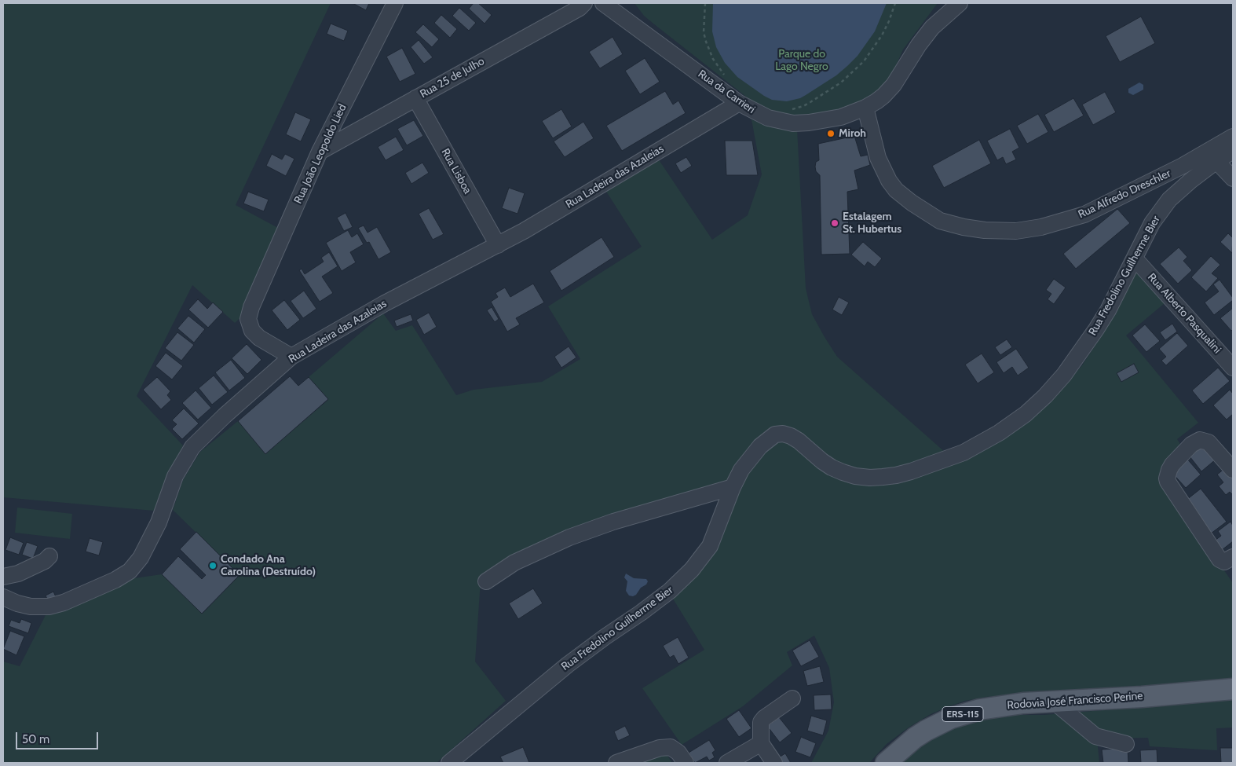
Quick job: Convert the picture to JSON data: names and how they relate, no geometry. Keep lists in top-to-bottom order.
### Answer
{
  "streets": {
    "main road": ["Rodovia José Francisco Perine", "ERS-115"],
    "street": [
      "Rua 25 de Julho",
      "Rua da Carrieri",
      "Rua João Leopoldo Lied",
      "Rua Lisboa",
      "Rua Ladeira das Azaleias",
      "Rua Alfredo Dreschler",
      "Rua Fredolino Guilherme Bier",
      "Rua Alberto Pasqualini"
    ]
  },
  "crossings": [
    ["Rua 25 de Julho", "Rua João Leopoldo Lied"],
    ["Rua 25 de Julho", "Rua Lisboa"],
    ["Rua da Carrieri", "Rua Ladeira das Azaleias"],
    ["Rua da Carrieri", "Rua Alfredo Dreschler"],
    ["Rua João Leopoldo Lied", "Rua Ladeira das Azaleias"],
    ["Rua Lisboa", "Rua Ladeira das Azaleias"],
    ["Rua Fredolino Guilherme Bier", "Rua Alberto Pasqualini"]
  ],
  "parks": ["Parque do Lago Negro"],
  "places": ["Miroh", "Estalagem St. Hubertus", "Condado Ana Carolina (Destruído)"],
  "scale_bar": "50 m"
}
